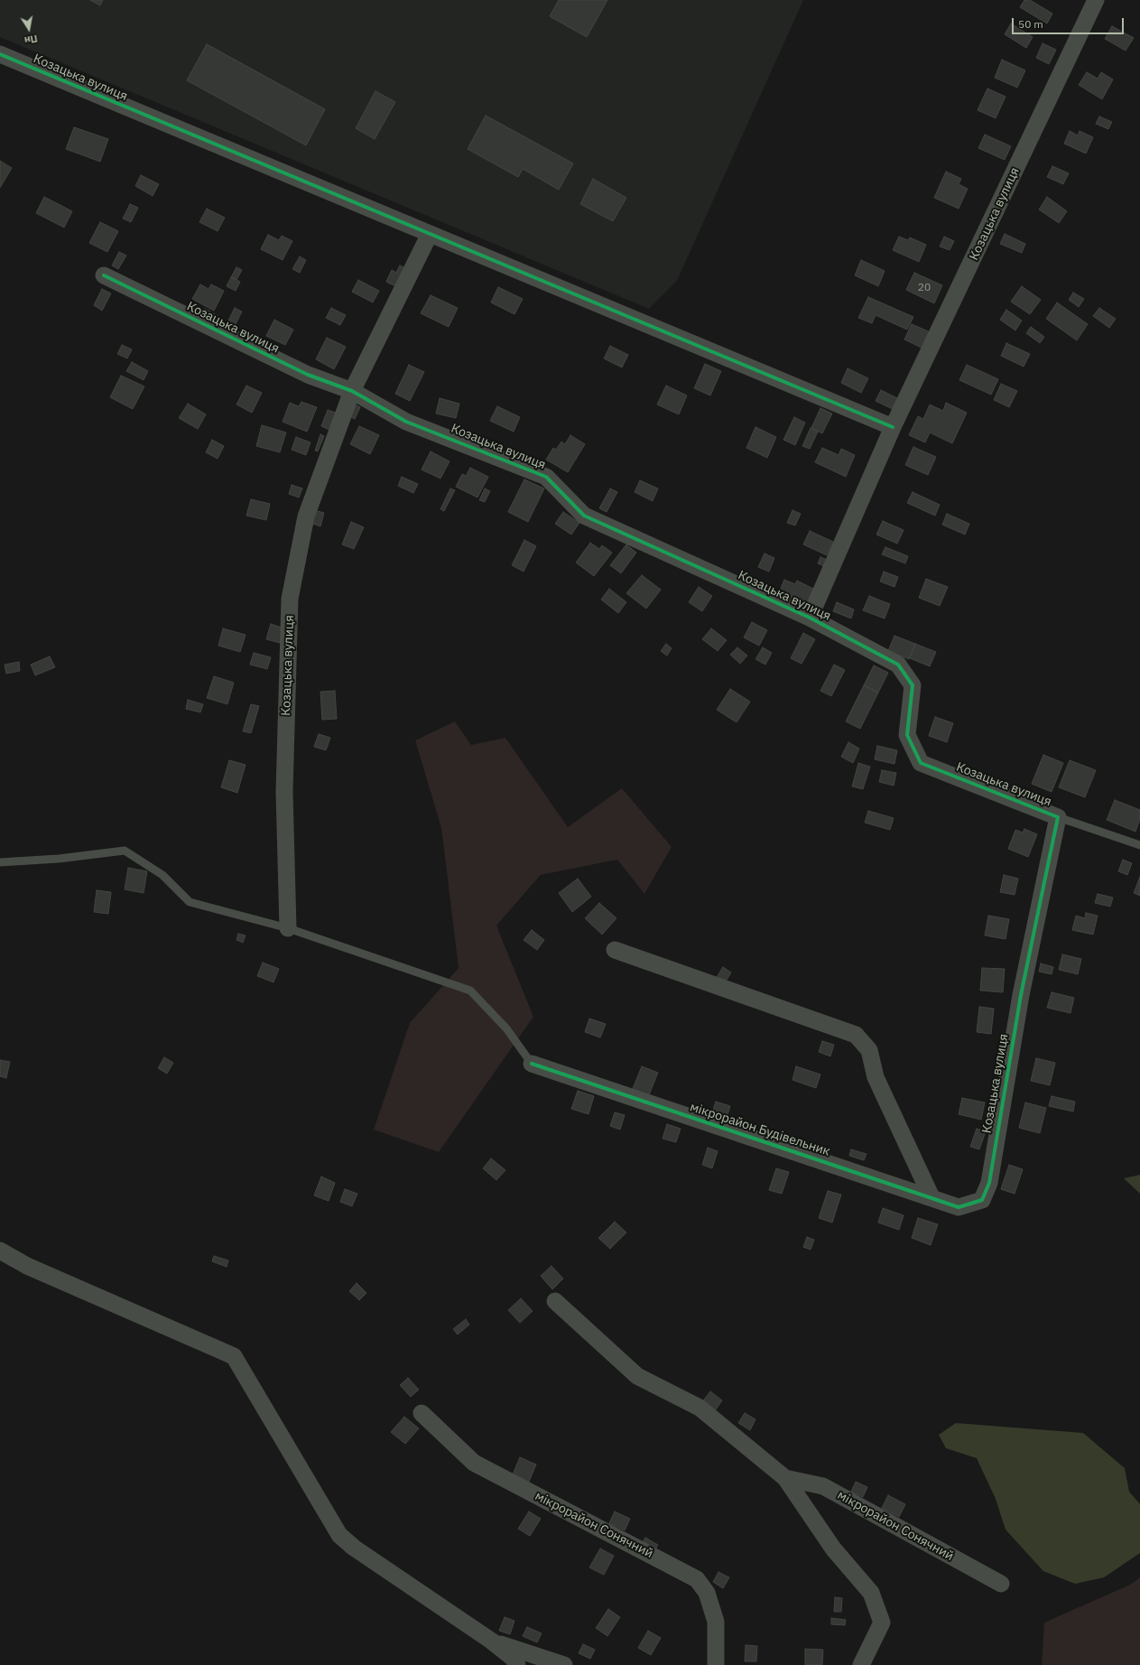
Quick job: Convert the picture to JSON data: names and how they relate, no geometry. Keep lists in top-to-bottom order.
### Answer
{
  "streets": {
    "street": ["Козацька вулиця", "мікрорайон Будівельник", "мікрорайон Сонячний"]
  },
  "crossings": [
    ["Козацька вулиця", "мікрорайон Будівельник"]
  ],
  "house_numbers": ["20"],
  "scale_bar": "50 m",
  "north": "bottom"
}
